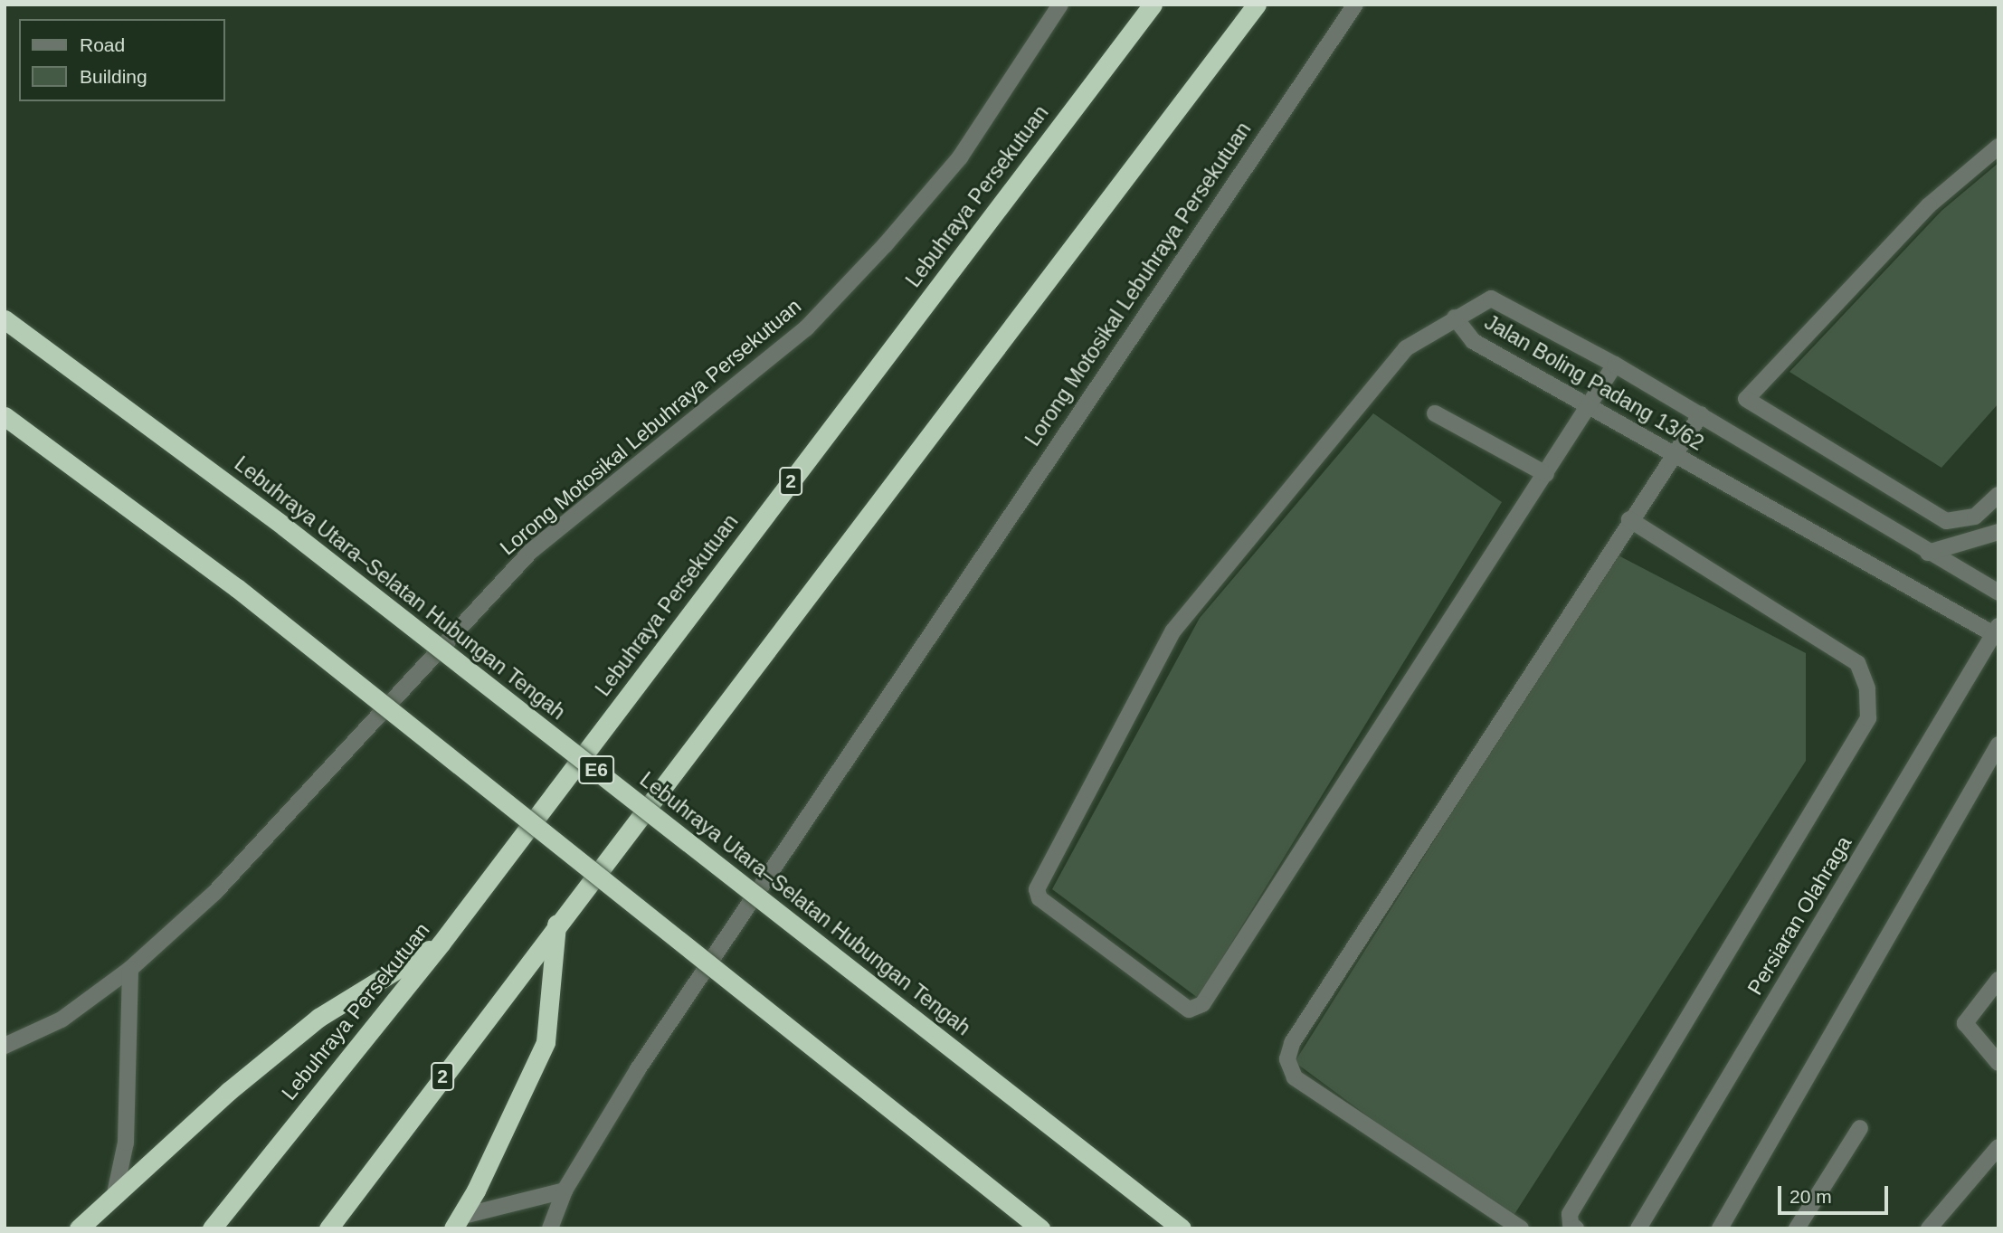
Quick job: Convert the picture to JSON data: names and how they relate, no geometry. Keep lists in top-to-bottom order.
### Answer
{
  "streets": {
    "highway": [
      "Lebuhraya Persekutuan",
      "2",
      "Lebuhraya Utara–Selatan Hubungan Tengah",
      "E6"
    ],
    "street": ["Lorong Motosikal Lebuhraya Persekutuan", "Jalan Boling Padang 13/62", "Persiaran Olahraga"]
  },
  "crossings": [
    ["Jalan Boling Padang 13/62", "Persiaran Olahraga"]
  ],
  "legend": ["Road", "Building"],
  "scale_bar": "20 m"
}
